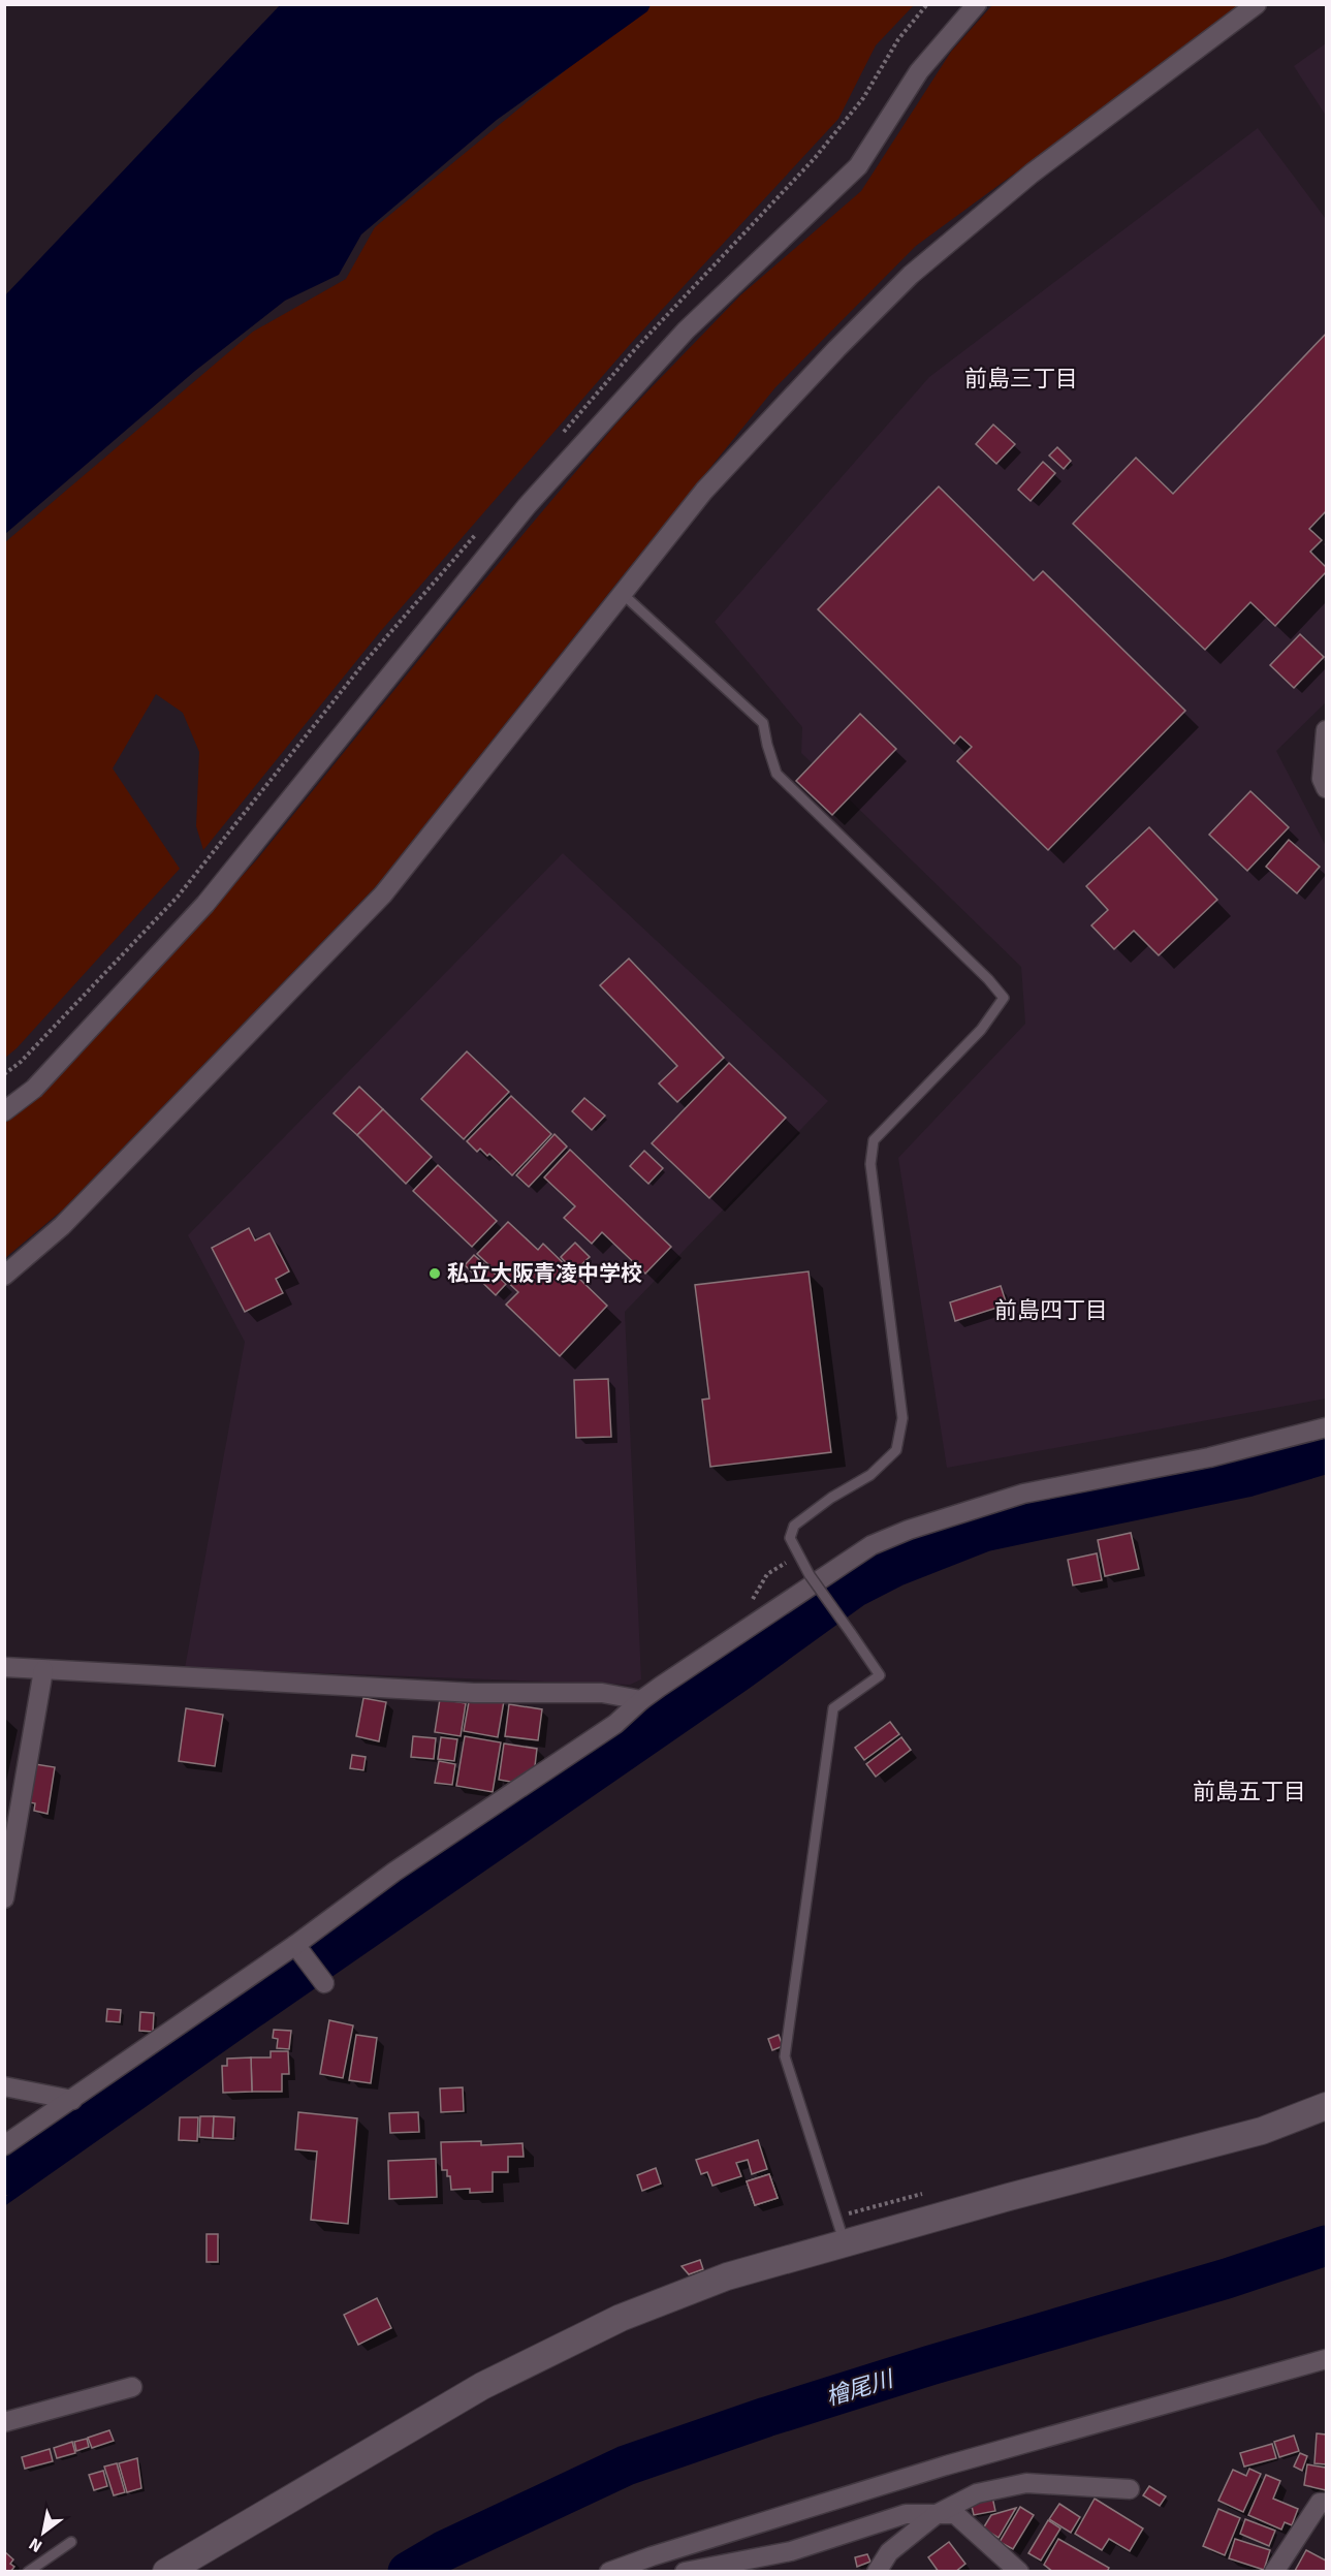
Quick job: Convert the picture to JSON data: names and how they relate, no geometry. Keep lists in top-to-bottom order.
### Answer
{
  "districts": ["前島三丁目", "前島四丁目", "前島五丁目"],
  "water": ["檜尾川"],
  "places": ["私立大阪青凌中学校"],
  "north": "bottom left"
}
